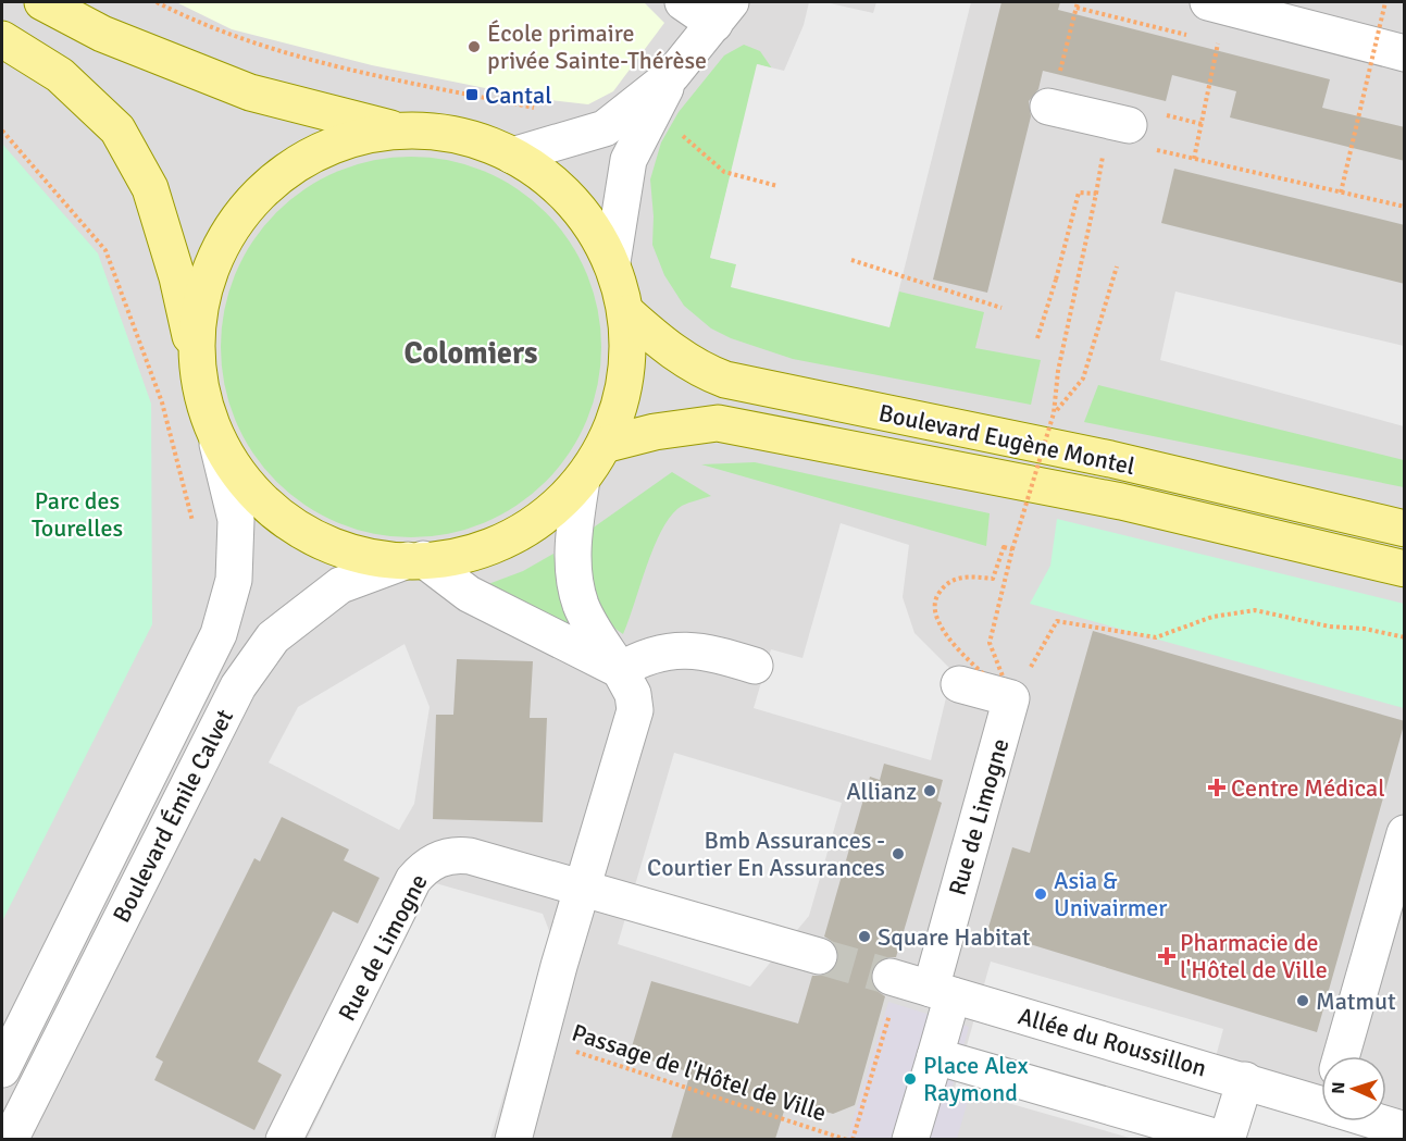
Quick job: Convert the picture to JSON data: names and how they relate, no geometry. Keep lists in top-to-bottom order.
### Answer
{
  "streets": {
    "main road": ["Boulevard Eugène Montel"],
    "street": ["Boulevard Émile Calvet", "Rue de Limogne", "Allée du Roussillon"],
    "path": ["Passage de l'Hôtel de Ville"]
  },
  "crossings": [
    ["Rue de Limogne", "Allée du Roussillon"],
    ["Rue de Limogne", "Passage de l'Hôtel de Ville"],
    ["Allée du Roussillon", "Passage de l'Hôtel de Ville"]
  ],
  "districts": ["Colomiers"],
  "parks": ["Parc des Tourelles"],
  "places": {
    "other": [
      "École primaire privée Sainte-Thérèse",
      "Allianz",
      "Bmb Assurances - Courtier En Assurances",
      "Asia & Univairmer",
      "Square Habitat",
      "Matmut",
      "Place Alex Raymond"
    ],
    "transit": ["Cantal"],
    "health": ["Centre Médical", "Pharmacie de l'Hôtel de Ville"]
  },
  "north": "left"
}
